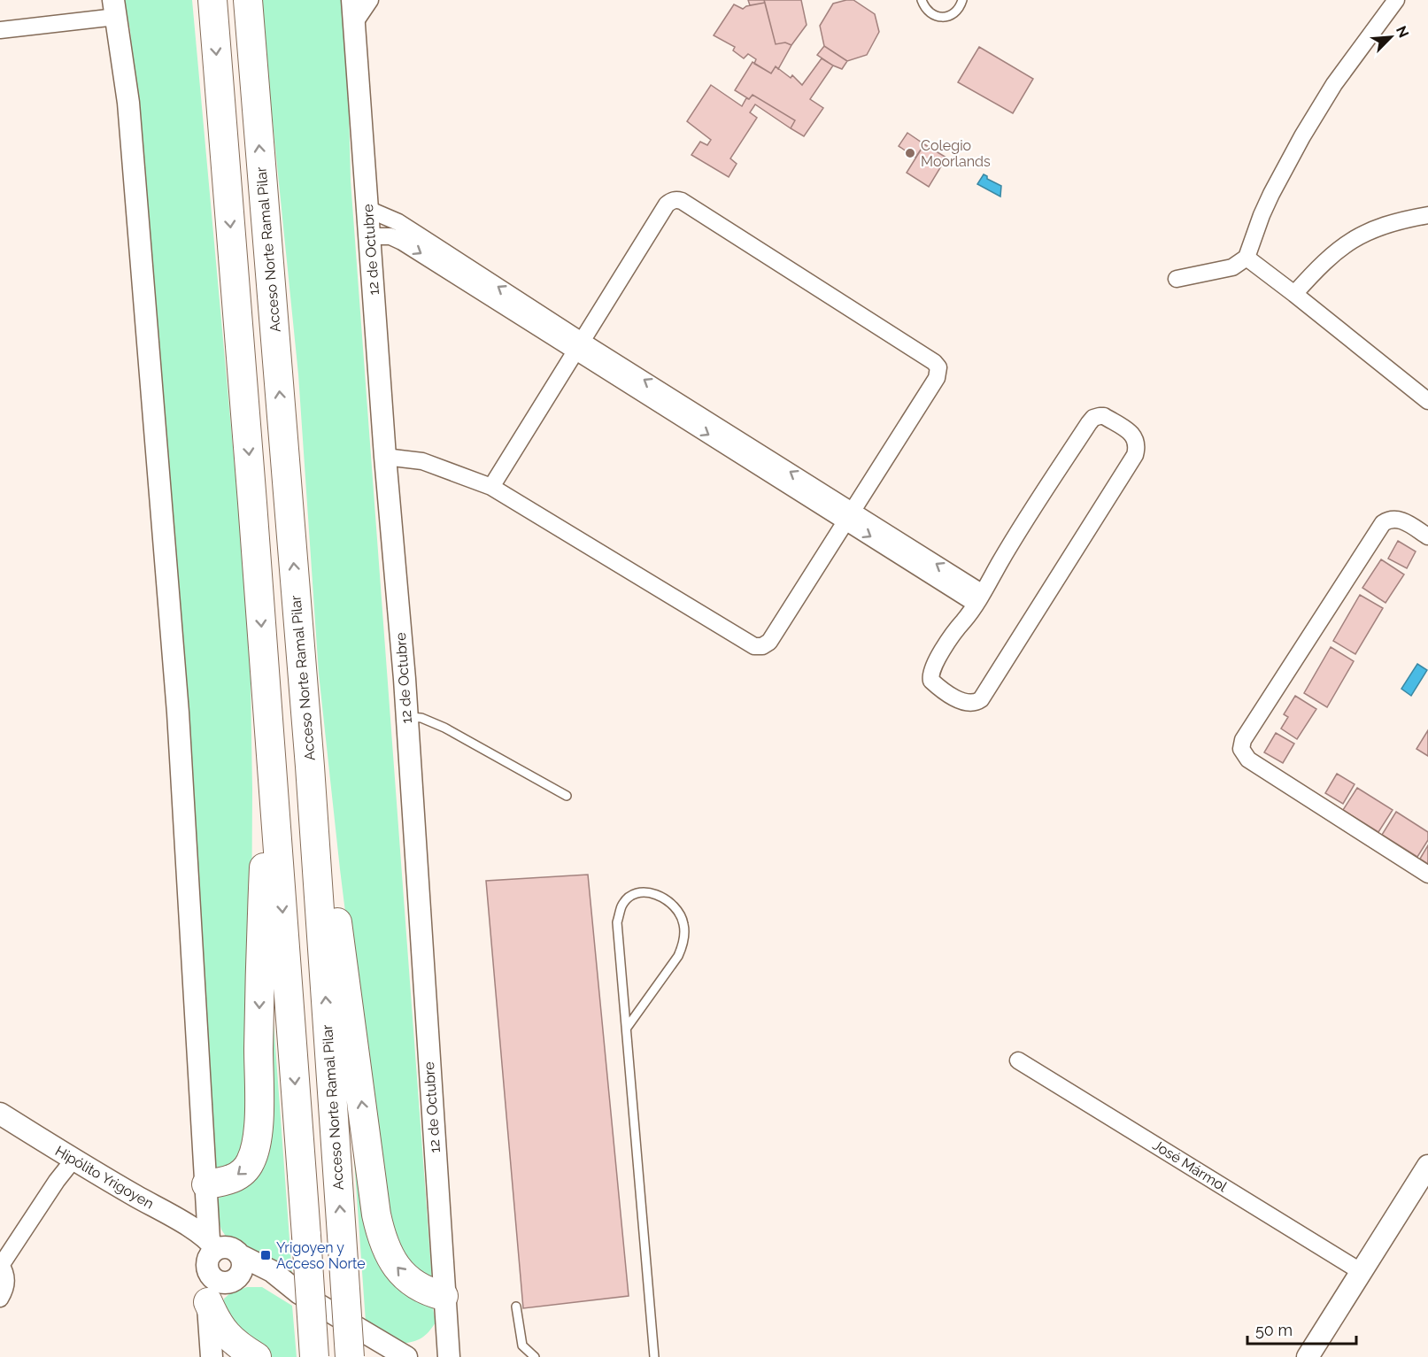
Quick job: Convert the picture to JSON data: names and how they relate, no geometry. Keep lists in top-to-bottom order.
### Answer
{
  "streets": {
    "highway": ["Acceso Norte Ramal Pilar"],
    "street": ["12 de Octubre", "José Mármol", "Hipólito Yrigoyen"]
  },
  "places": {
    "other": ["Colegio Moorlands"],
    "transit": ["Yrigoyen y Acceso Norte"]
  },
  "scale_bar": "50 m",
  "north": "top right"
}
